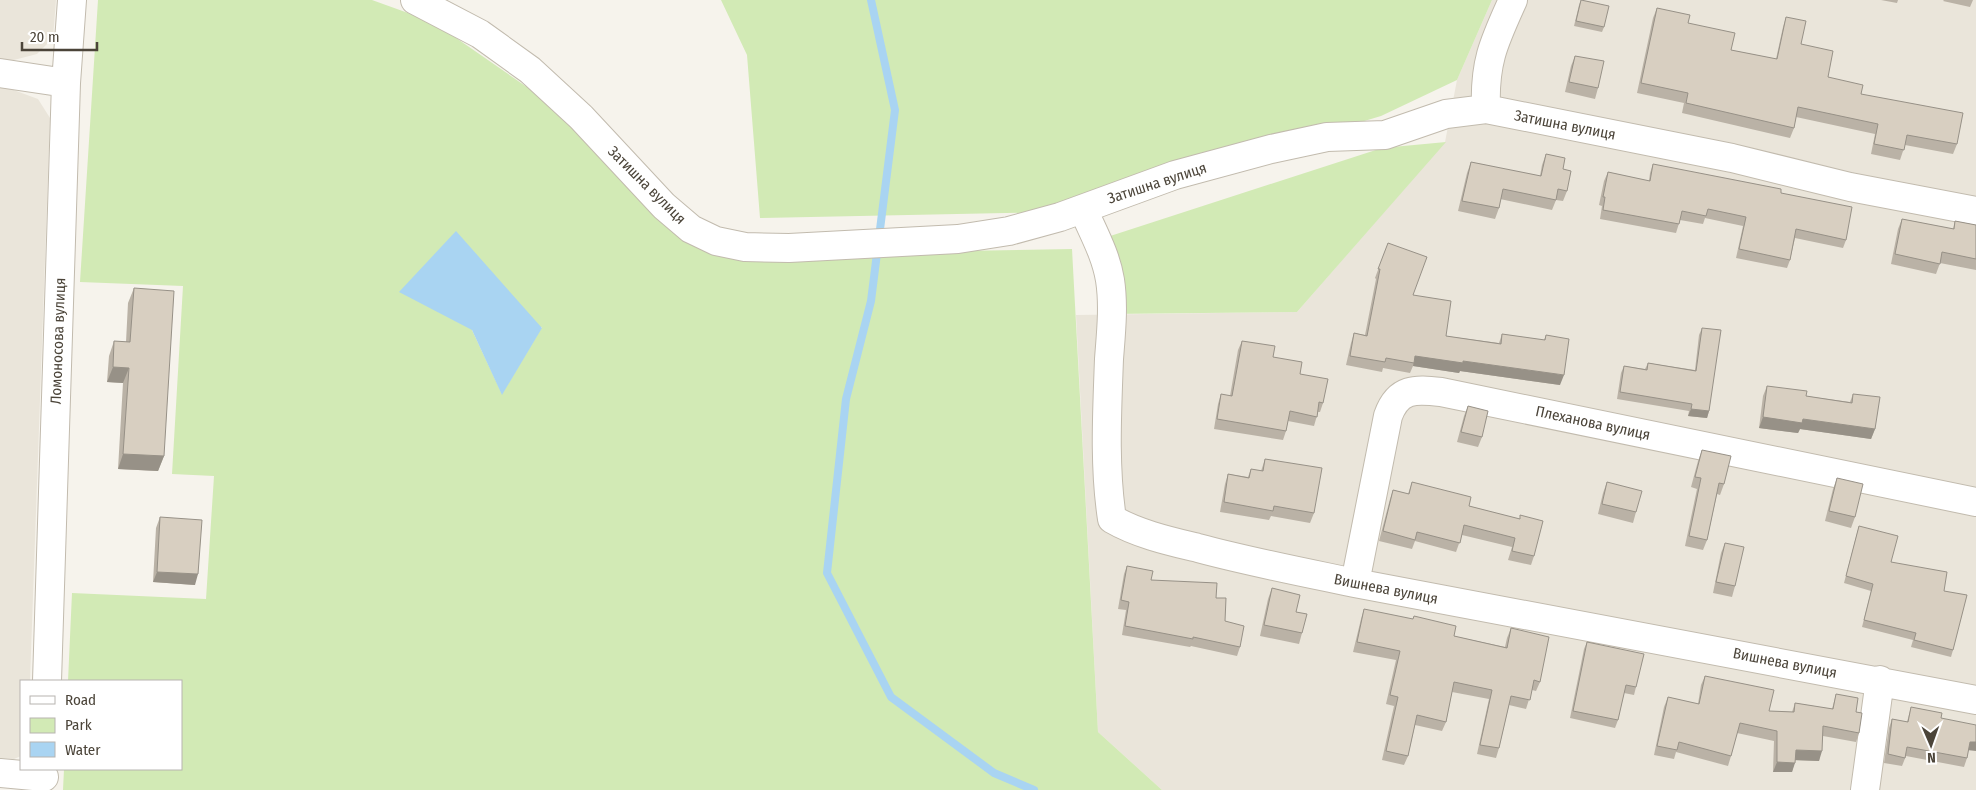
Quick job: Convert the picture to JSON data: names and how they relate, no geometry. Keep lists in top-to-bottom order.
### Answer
{
  "streets": {
    "street": [
      "Затишна вулиця",
      "Ломоносова вулиця",
      "Плеханова вулиця",
      "Вишнева вулиця"
    ]
  },
  "crossings": [
    ["Затишна вулиця", "Вишнева вулиця"],
    ["Плеханова вулиця", "Вишнева вулиця"]
  ],
  "legend": ["Road", "Park", "Water"],
  "scale_bar": "20 m",
  "north": "bottom"
}
